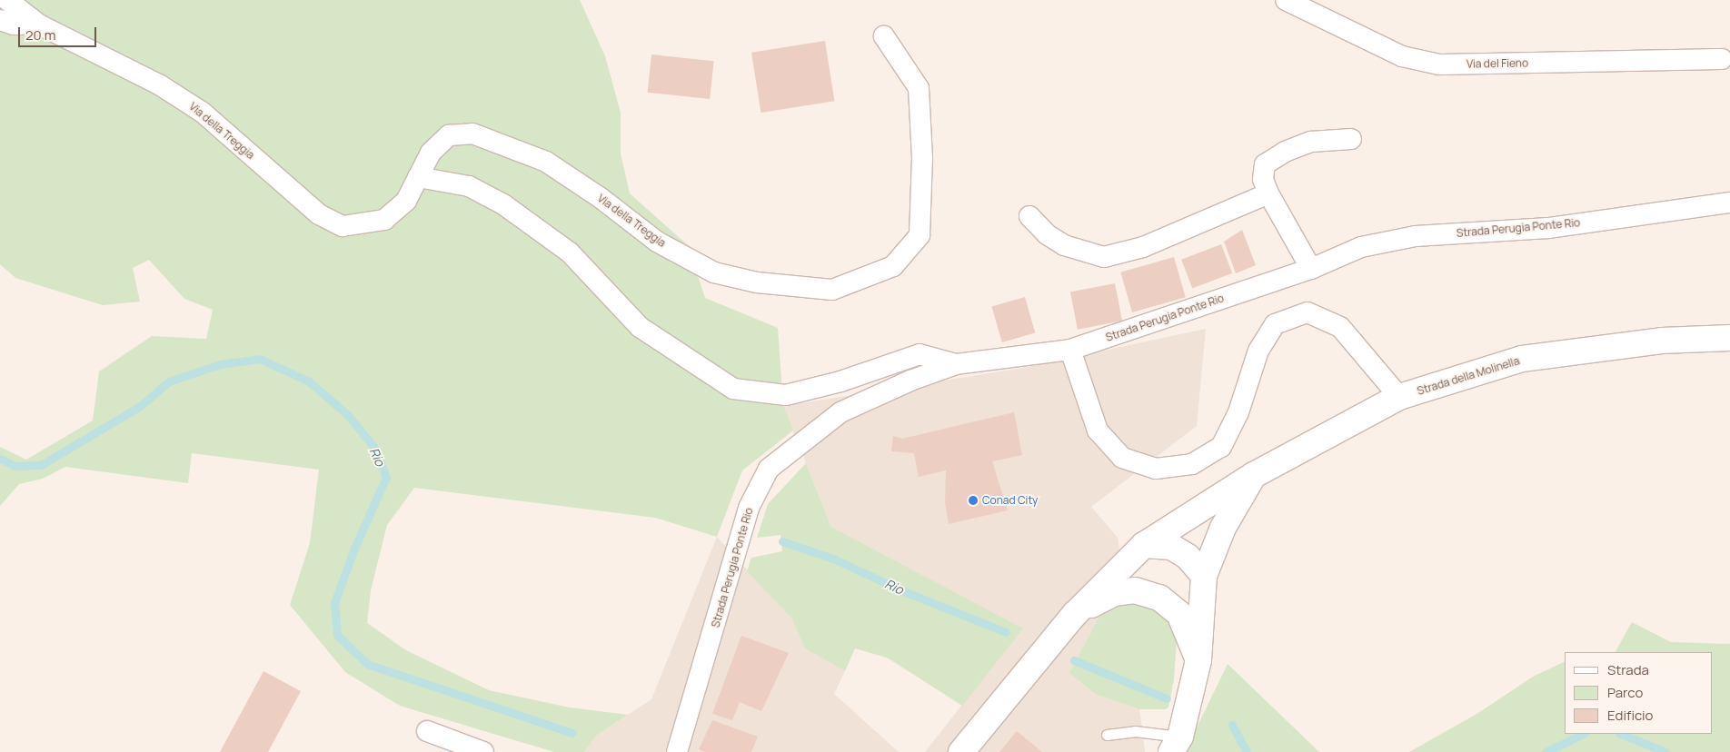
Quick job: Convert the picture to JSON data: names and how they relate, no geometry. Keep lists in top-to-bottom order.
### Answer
{
  "streets": {
    "main road": ["Strada della Molinella"],
    "street": ["Via del Fieno", "Via della Treggia", "Strada Perugia Ponte Rio"]
  },
  "water": ["Rio"],
  "places": ["Conad City"],
  "legend": ["Strada", "Parco", "Edificio"],
  "scale_bar": "20 m"
}
